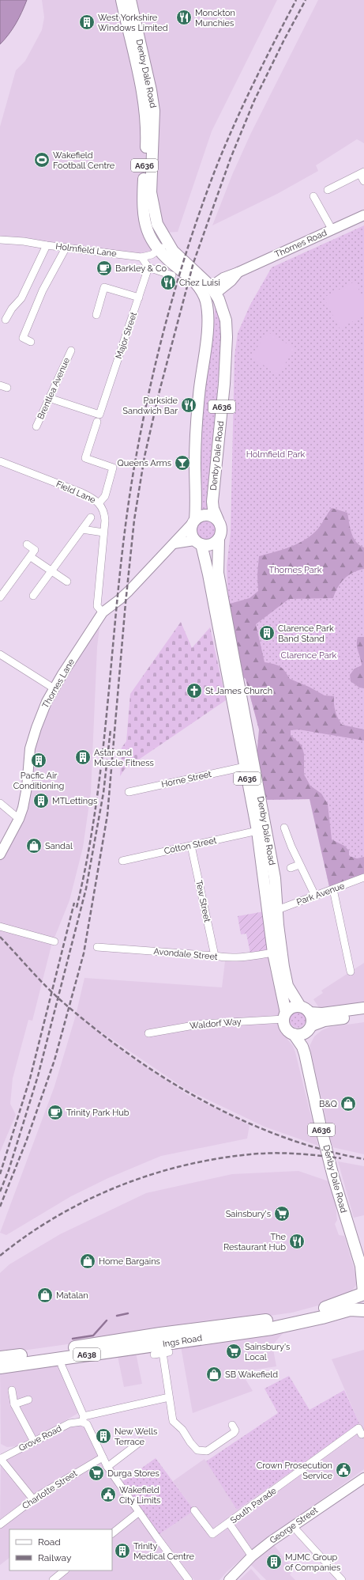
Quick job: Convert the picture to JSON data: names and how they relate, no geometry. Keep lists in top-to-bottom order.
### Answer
{
  "streets": {
    "highway": ["Ings Road", "A638"],
    "main road": ["Denby Dale Road", "A636"],
    "street": [
      "Thornes Road",
      "Holmfield Lane",
      "Major Street",
      "Brentlea Avenue",
      "Field Lane",
      "Thornes Lane",
      "Horne Street",
      "Cotton Street",
      "Park Avenue",
      "Tew Street",
      "Avondale Street",
      "Waldorf Way",
      "Grove Road",
      "Charlotte Street",
      "South Parade",
      "George Street"
    ]
  },
  "crossings": [
    ["Denby Dale Road", "A636"],
    ["Denby Dale Road", "Thornes Road"],
    ["Denby Dale Road", "Holmfield Lane"],
    ["Denby Dale Road", "Thornes Lane"],
    ["Denby Dale Road", "Horne Street"],
    ["Denby Dale Road", "Cotton Street"],
    ["Denby Dale Road", "Park Avenue"],
    ["Denby Dale Road", "Avondale Street"],
    ["Denby Dale Road", "Waldorf Way"],
    ["Denby Dale Road", "Ings Road"],
    ["Denby Dale Road", "A638"],
    ["A636", "Holmfield Lane"],
    ["A636", "Thornes Lane"],
    ["A636", "Waldorf Way"],
    ["Major Street", "Brentlea Avenue"],
    ["Field Lane", "Thornes Lane"],
    ["Cotton Street", "Tew Street"],
    ["Tew Street", "Avondale Street"],
    ["Ings Road", "A638"]
  ],
  "parks": ["Holmfield Park", "Thornes Park", "Clarence Park"],
  "places": {
    "restaurant": [
      "Monckton Munchies",
      "Chez Luisi",
      "Parkside Sandwich Bar",
      "The Restaurant Hub"
    ],
    "building": [
      "West Yorkshire Windows Limited",
      "Clarence Park Band Stand",
      "Astar and Muscle Fitness",
      "Pacfic Air Conditioning",
      "MTLettings",
      "New Wells Terrace",
      "Trinity Medical Centre",
      "MJMC Group of Companies"
    ],
    "sports": ["Wakefield Football Centre"],
    "cafe": ["Barkley & Co", "Trinity Park Hub"],
    "bar": ["Queens Arms"],
    "church": ["St James Church"],
    "shop": [
      "Sandal",
      "B&Q",
      "Home Bargains",
      "Matalan",
      "SB Wakefield"
    ],
    "supermarket": ["Sainsbury's", "Sainsbury's Local", "Durga Stores"],
    "public building": ["Crown Prosecution Service", "Wakefield City Limits"]
  },
  "legend": ["Road", "Railway"]
}
